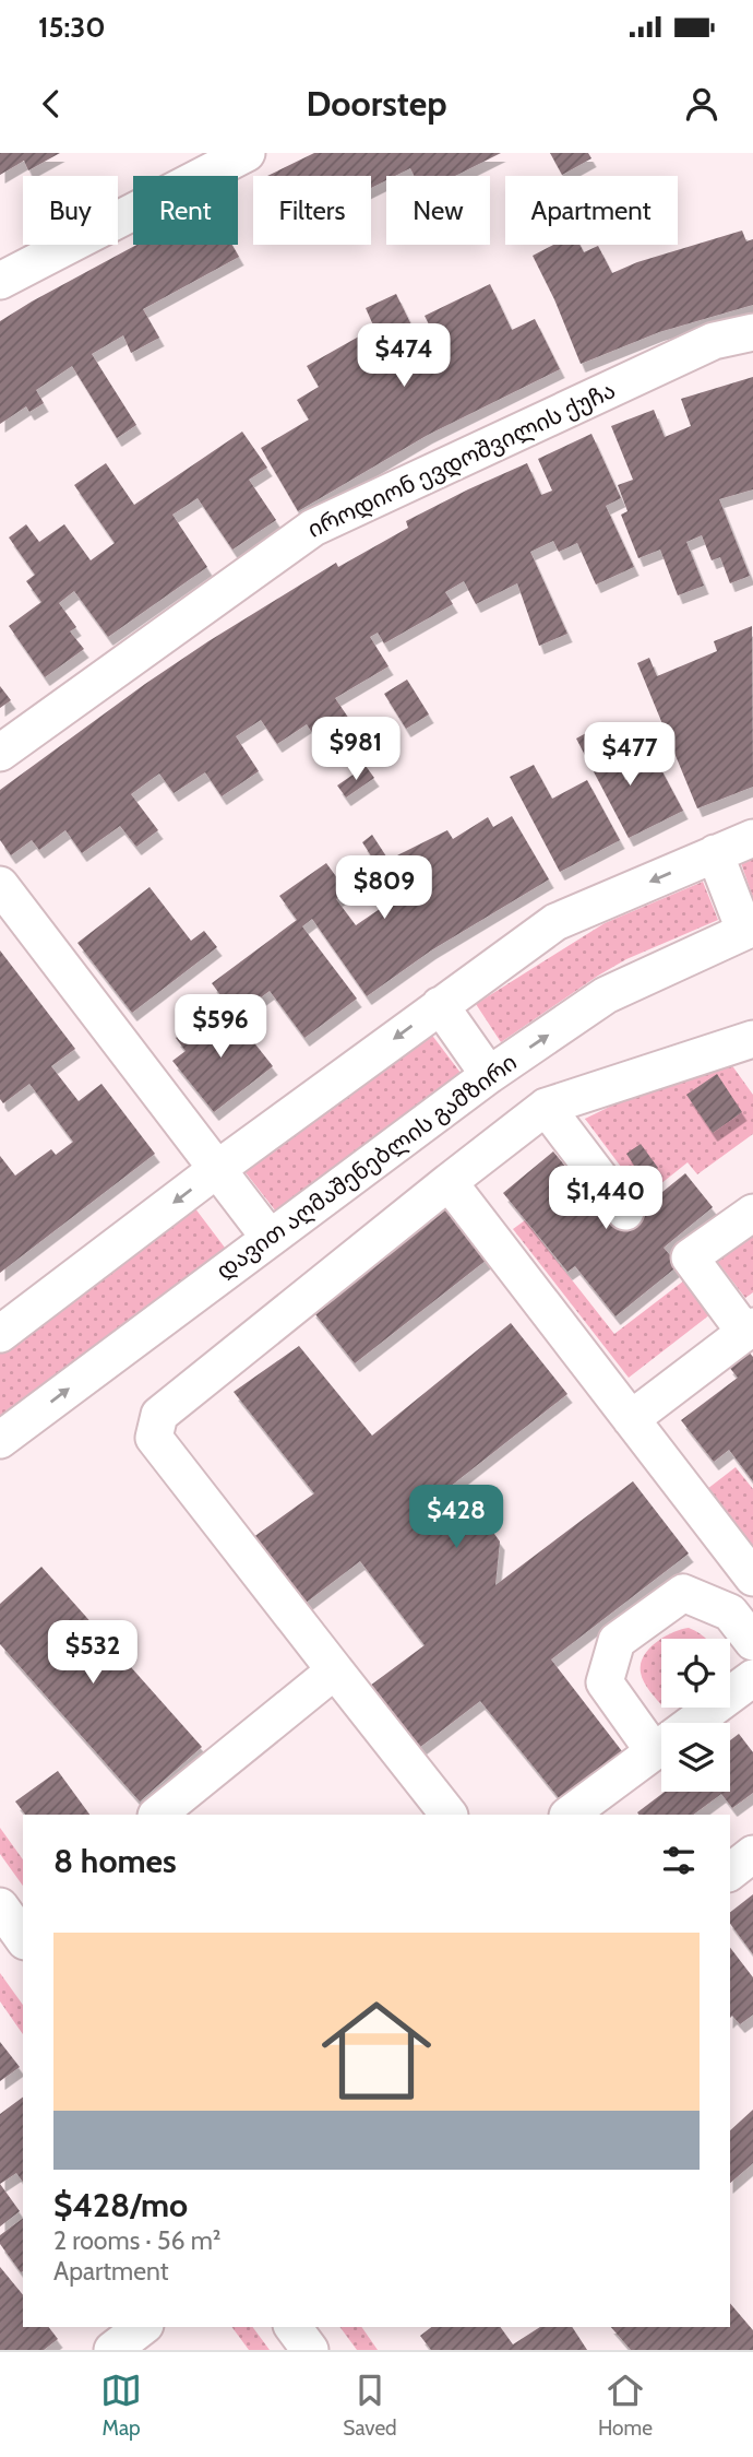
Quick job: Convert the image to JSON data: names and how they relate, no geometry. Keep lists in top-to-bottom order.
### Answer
{
  "streets": {
    "street": ["იროდიონ ევდოშვილის ქუჩა", "დავით აღმაშენებლის გამზირი"]
  },
  "page": {
    "status": "15:30",
    "header": "Doorstep",
    "chip": [
      "Buy",
      "Rent",
      "Filters",
      "New",
      "Apartment"
    ],
    "price": [
      "$474",
      "$981",
      "$477",
      "$809",
      "$596",
      "$1,440",
      "$428",
      "$532"
    ],
    "heading": "8 homes",
    "list": [
      {
        "name": "$428/mo",
        "note": "2 rooms · 56 m² · Apartment"
      }
    ],
    "tabs": ["Map", "Saved", "Home"]
  }
}
